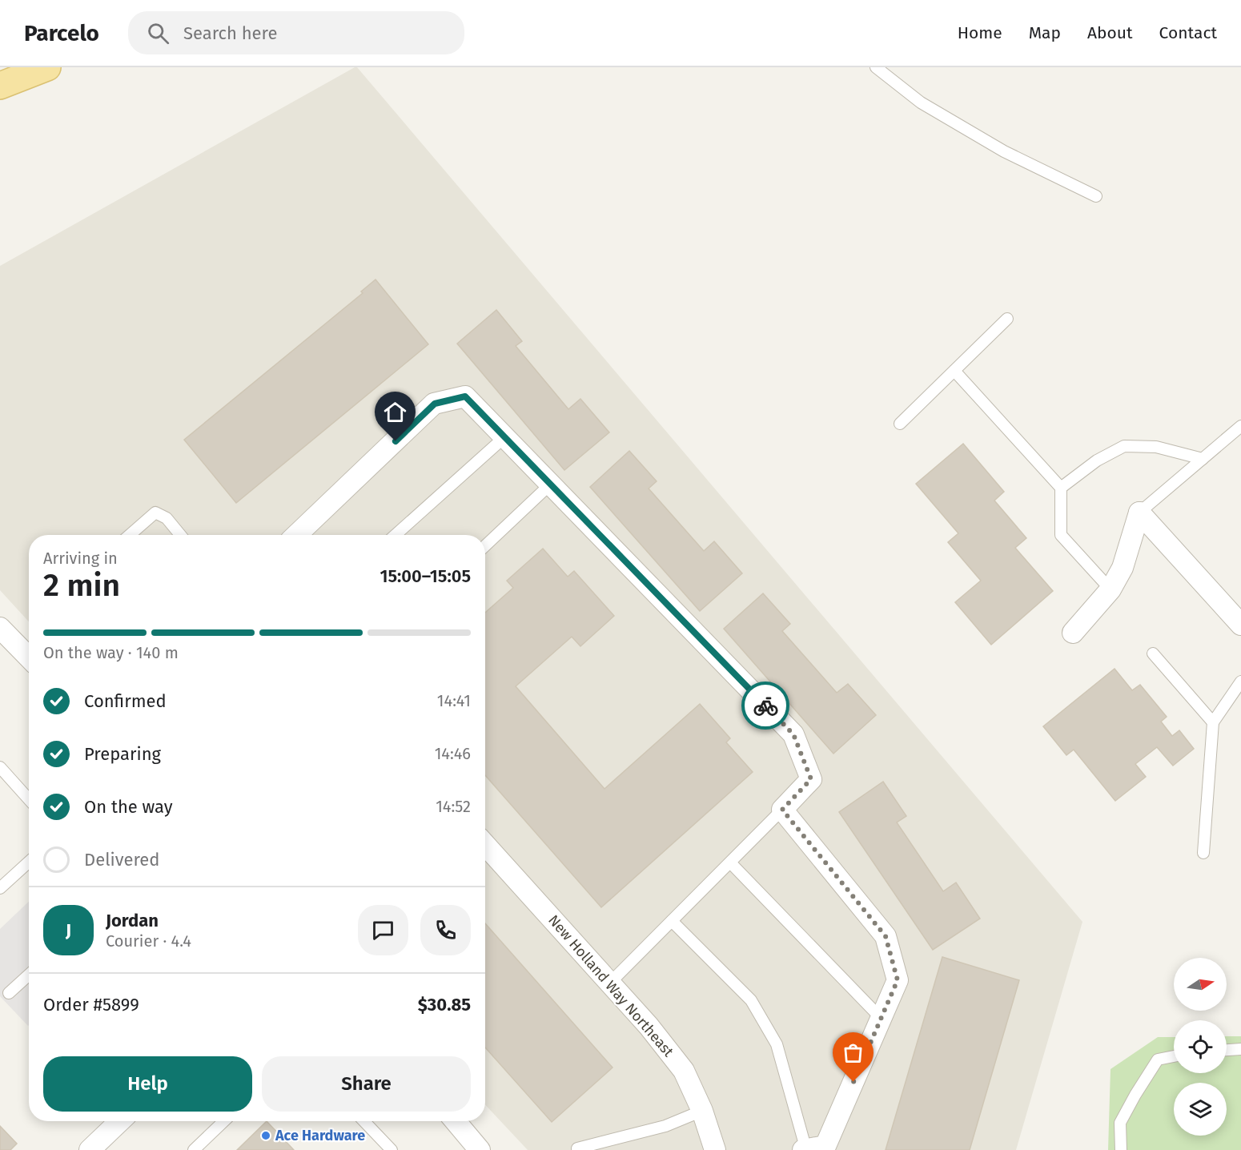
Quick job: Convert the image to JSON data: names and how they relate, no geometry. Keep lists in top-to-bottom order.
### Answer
{
  "streets": {
    "street": ["New Holland Way Northeast"]
  },
  "places": ["Ace Hardware"],
  "north": "right",
  "page": {
    "header": "Parcelo",
    "search": "Search here",
    "nav": [
      "Home",
      "Map",
      "About",
      "Contact"
    ],
    "heading": ["2 min", "Arriving in", "15:00–15:05"],
    "panel": [
      "Jordan",
      "Courier · 4.4",
      "Order #5899",
      "$30.85"
    ],
    "bar": "On the way · 140 m",
    "list": [
      ["Confirmed", "14:41"],
      ["Preparing", "14:46"],
      ["On the way", "14:52"],
      "Delivered"
    ],
    "round": "J",
    "buttons": ["Help", "Share"]
  }
}
